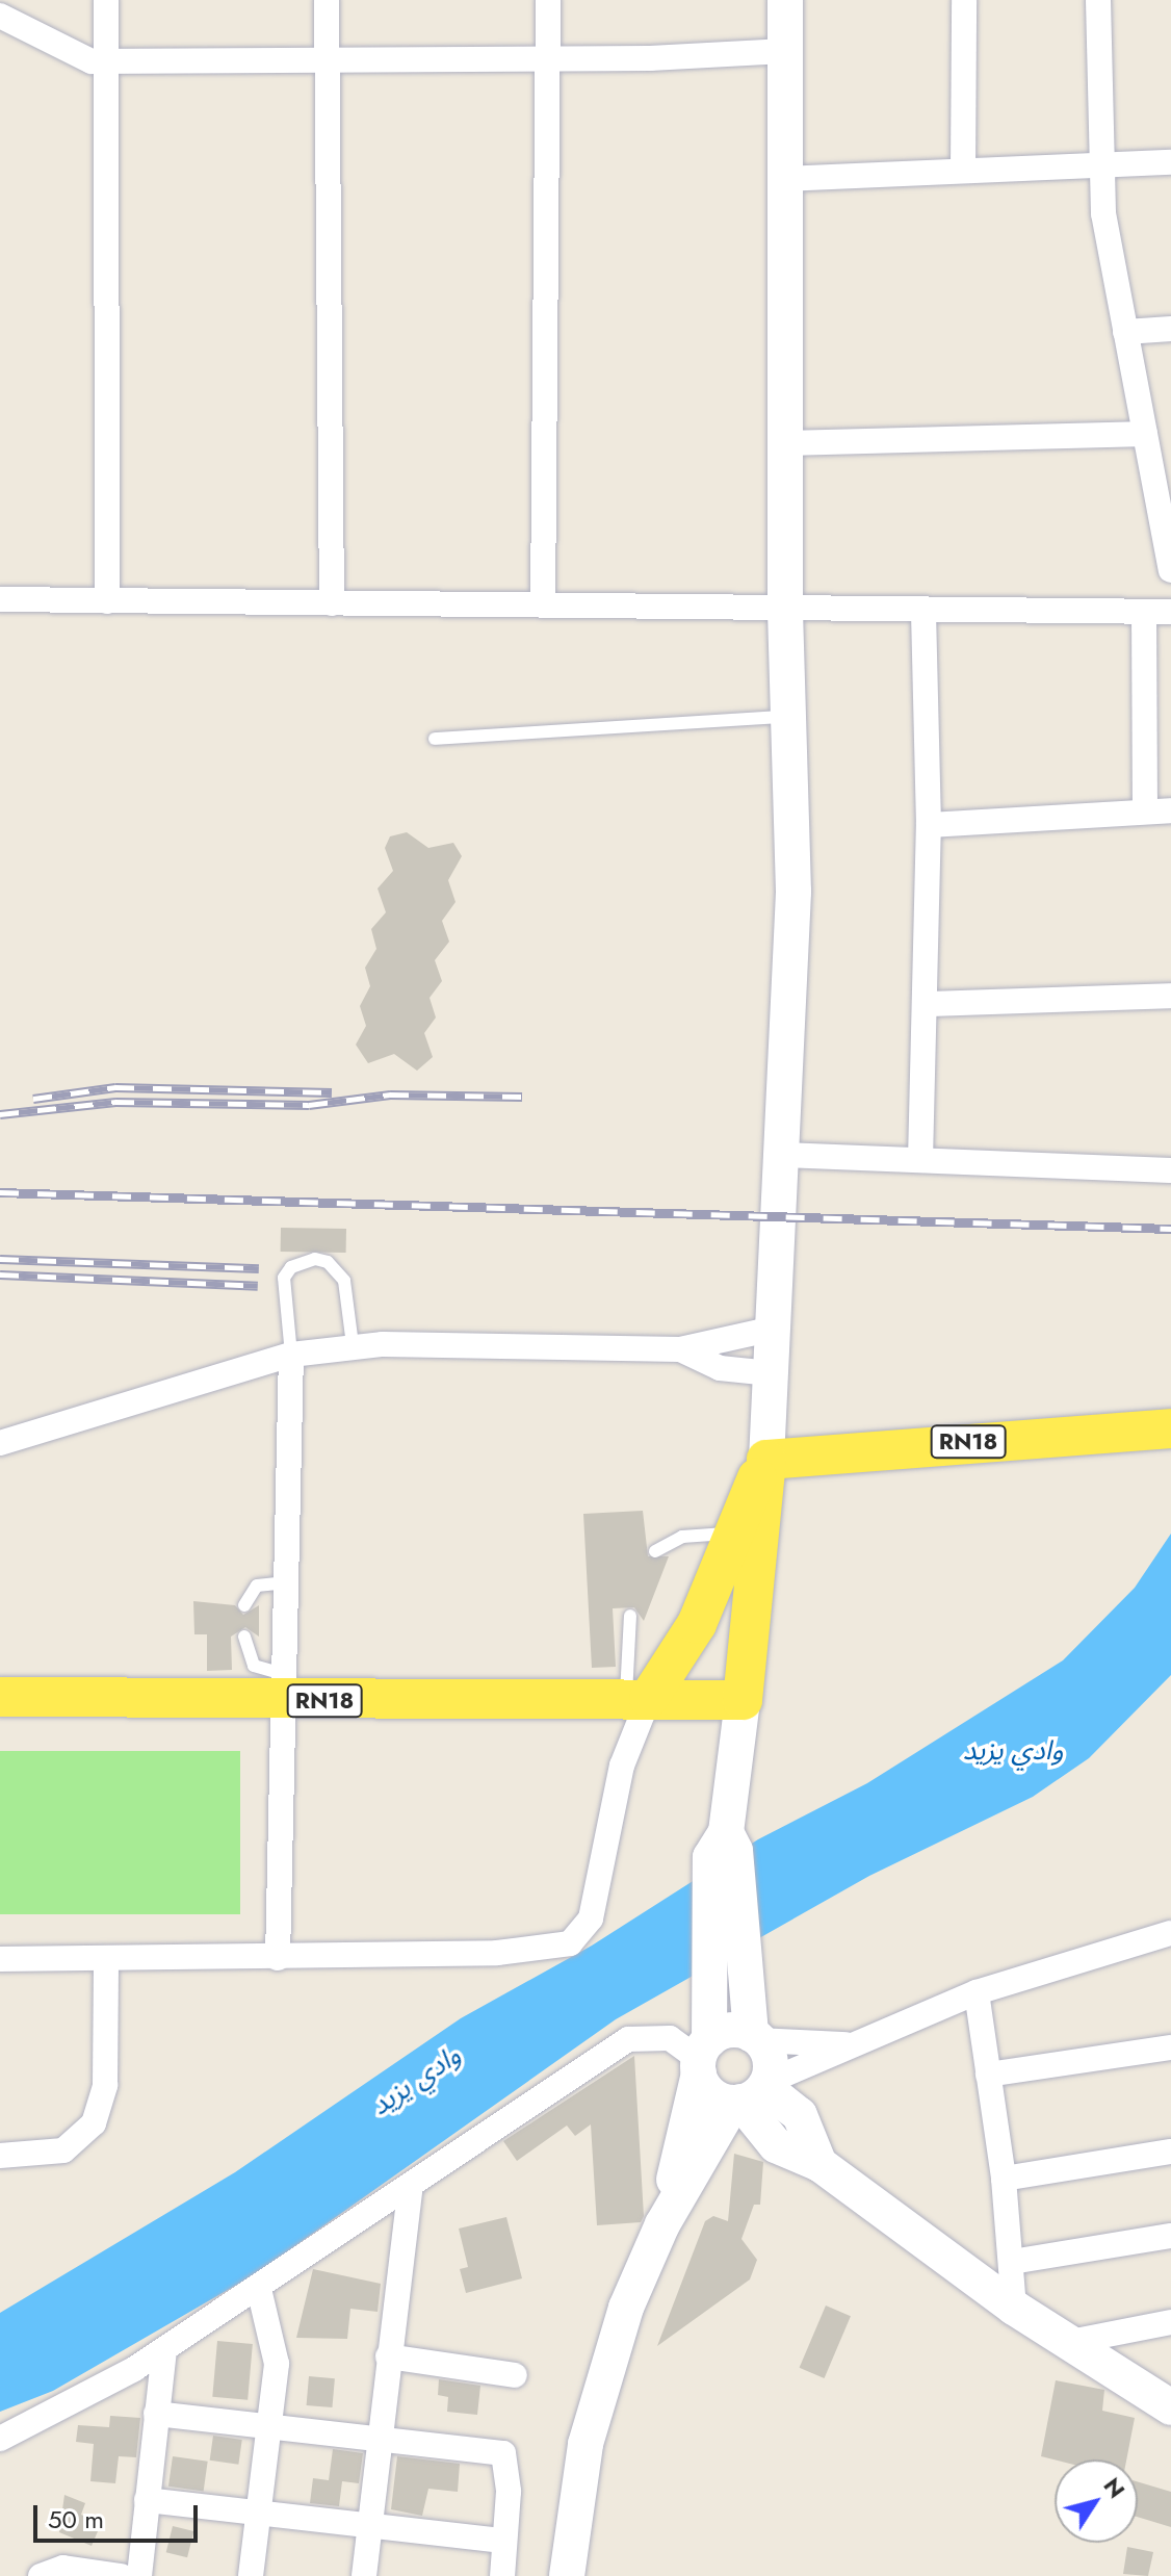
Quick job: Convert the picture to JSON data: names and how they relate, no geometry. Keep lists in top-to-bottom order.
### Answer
{
  "streets": {
    "main road": ["RN18"]
  },
  "water": ["وادي يزيد"],
  "scale_bar": "50 m",
  "north": "top right"
}
